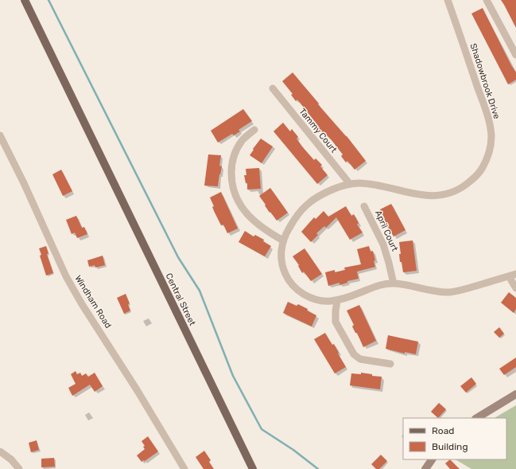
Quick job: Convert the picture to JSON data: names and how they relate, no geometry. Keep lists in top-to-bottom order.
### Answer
{
  "streets": {
    "main road": ["Central Street"],
    "street": [
      "Shadowbrook Drive",
      "Tammy Court",
      "April Court",
      "Windham Road"
    ]
  },
  "crossings": [
    ["Shadowbrook Drive", "Tammy Court"],
    ["Shadowbrook Drive", "April Court"]
  ],
  "legend": ["Road", "Building"]
}
